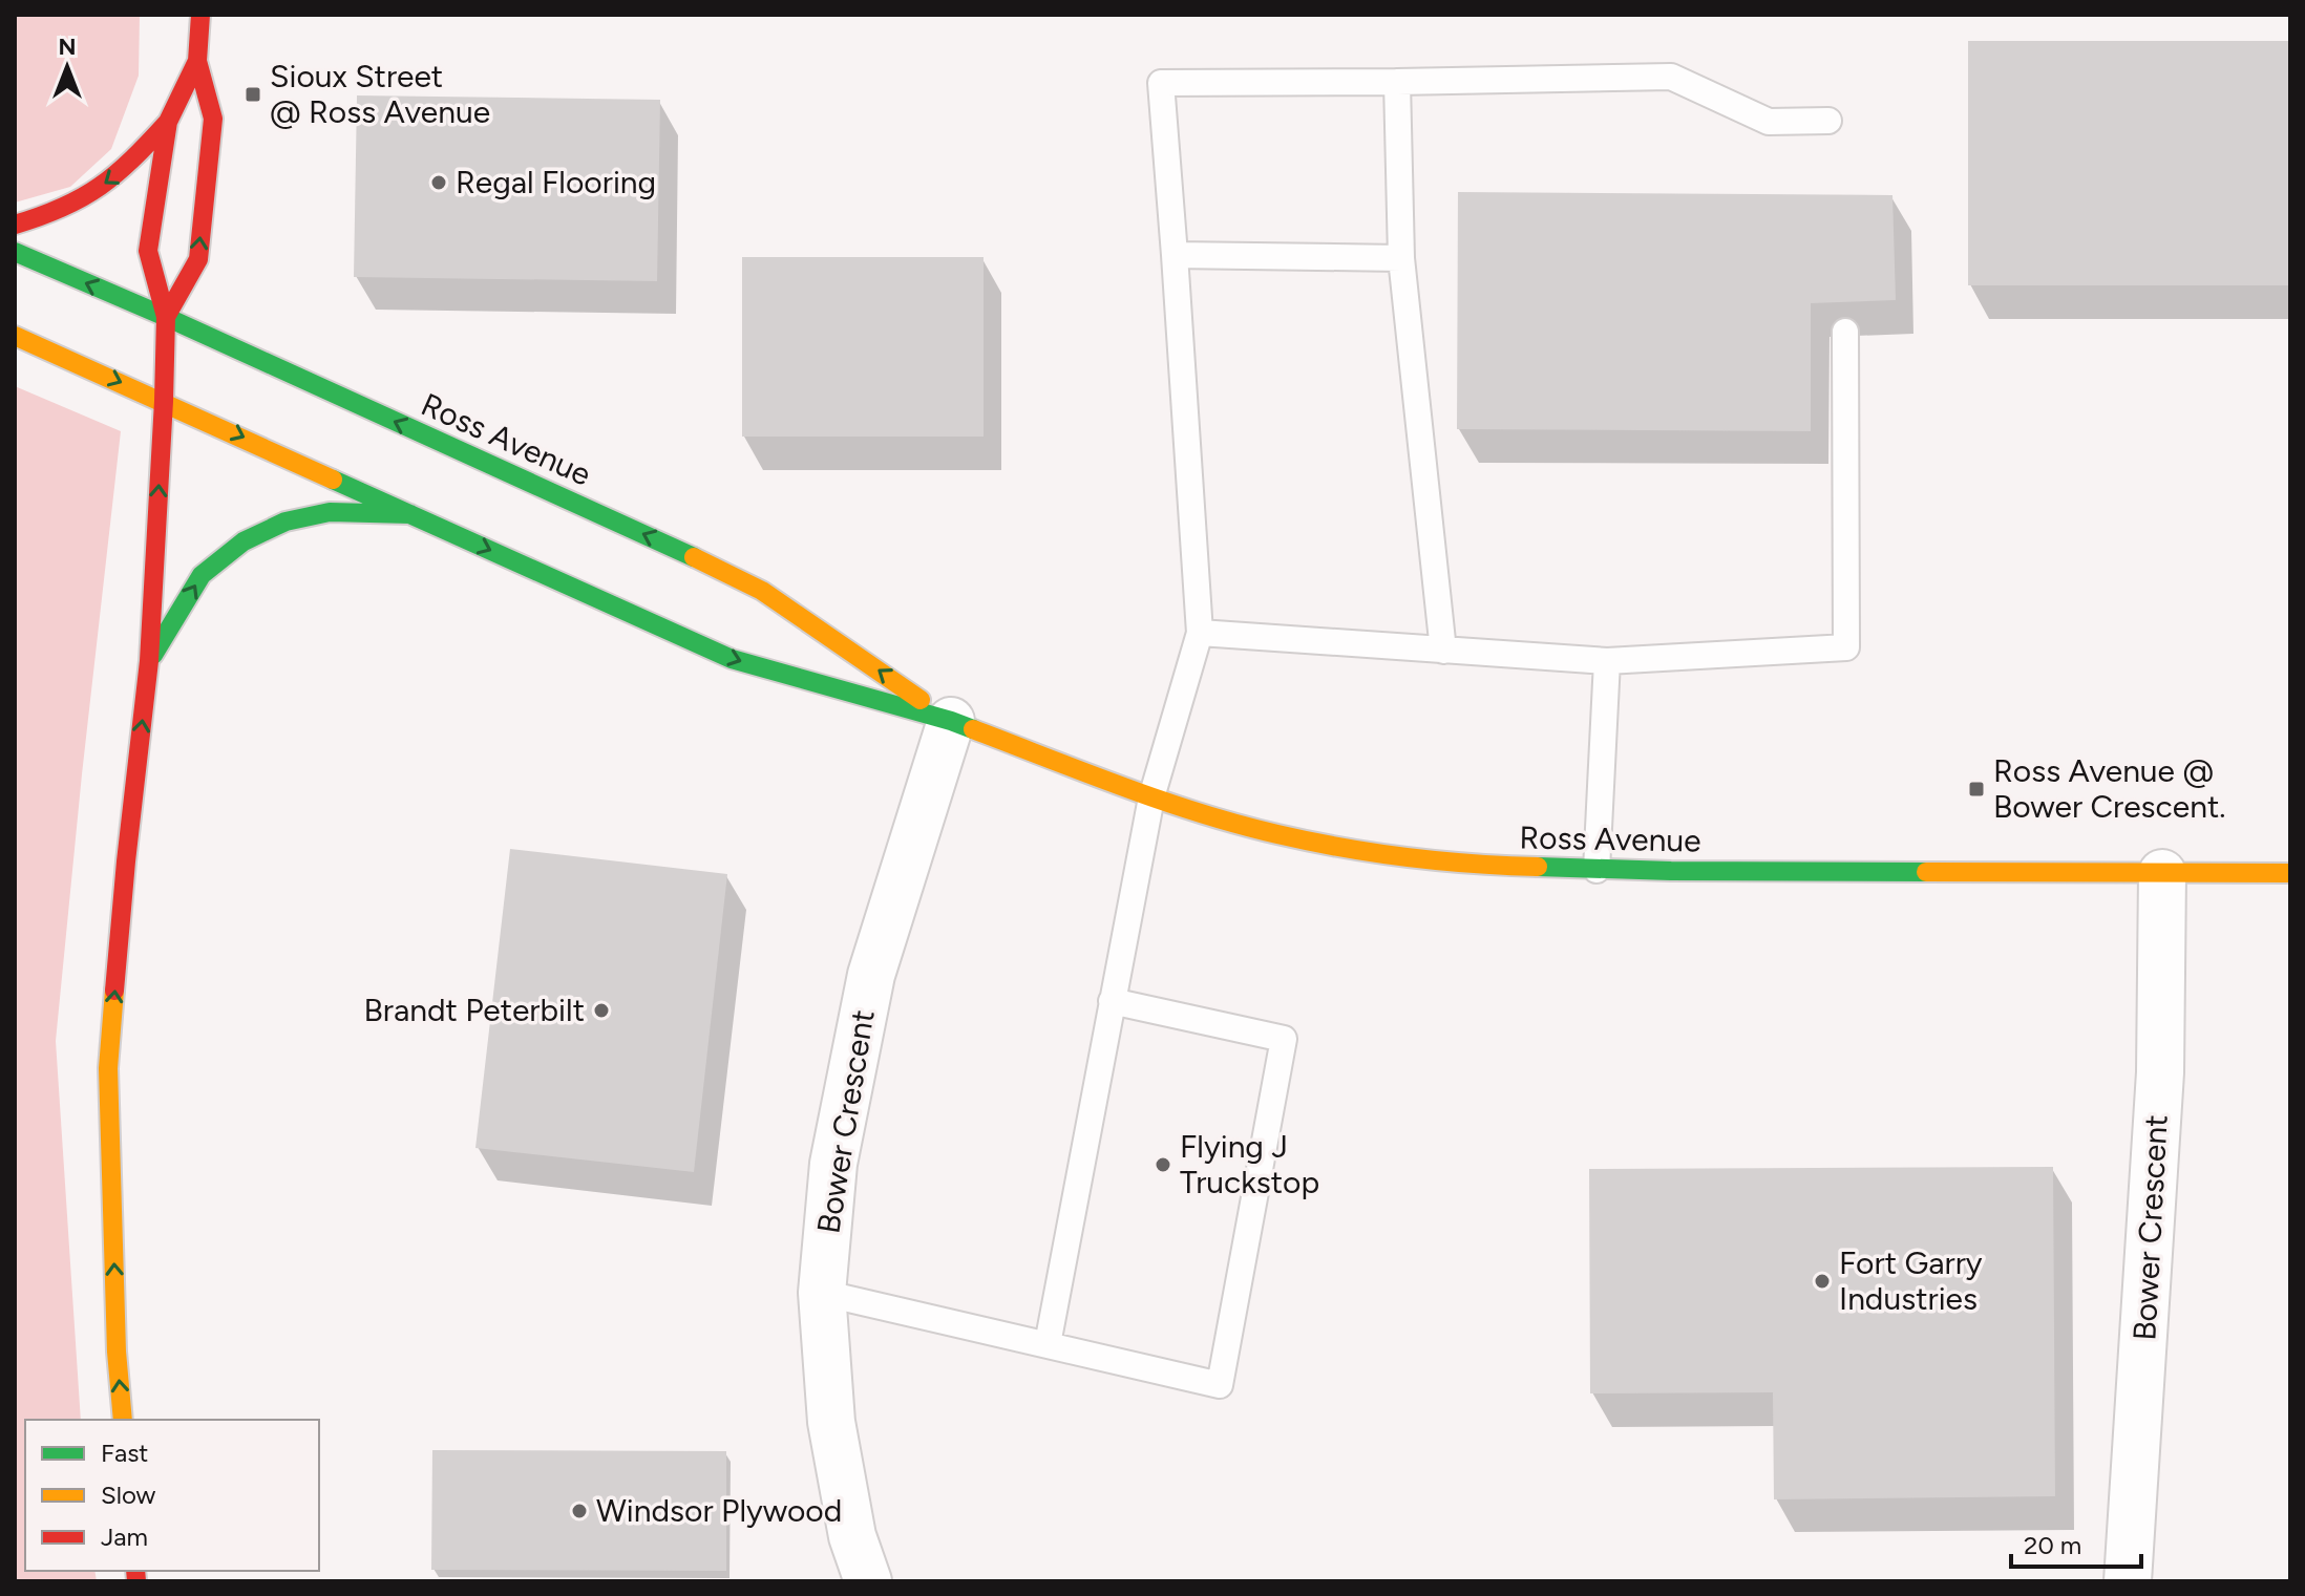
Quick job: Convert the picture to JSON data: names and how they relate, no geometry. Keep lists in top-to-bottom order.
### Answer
{
  "streets": {
    "main road": ["Ross Avenue"],
    "street": ["Bower Crescent"]
  },
  "crossings": [
    ["Ross Avenue", "Bower Crescent"]
  ],
  "places": {
    "transit": ["Sioux Street @ Ross Avenue", "Ross Avenue @ Bower Crescent."],
    "other": [
      "Regal Flooring",
      "Brandt Peterbilt",
      "Flying J Truckstop",
      "Fort Garry Industries",
      "Windsor Plywood"
    ]
  },
  "legend": ["Fast", "Slow", "Jam"],
  "scale_bar": "20 m",
  "north": "top"
}
